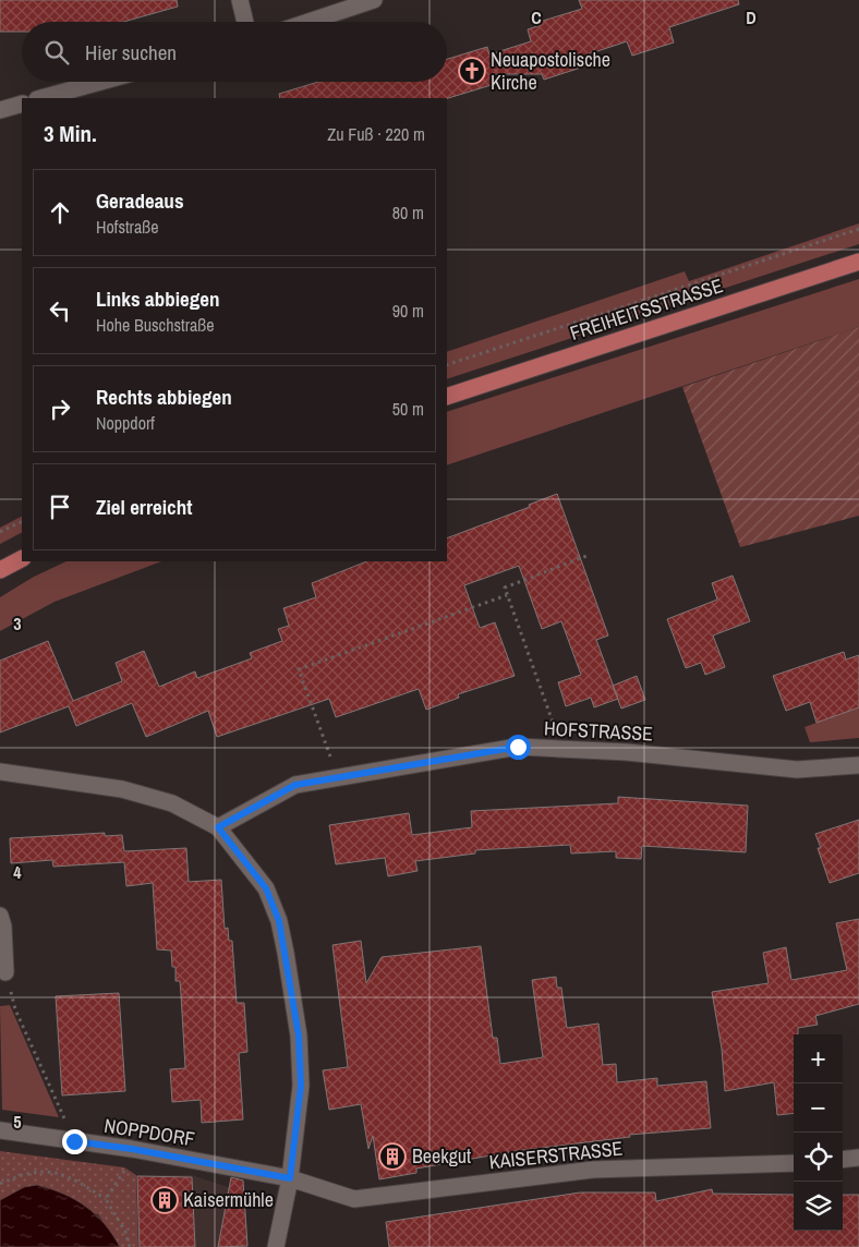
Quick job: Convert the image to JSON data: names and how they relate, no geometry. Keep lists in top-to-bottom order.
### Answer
{
  "streets": {
    "main road": ["FREIHEITSSTRASSE"],
    "street": ["HOFSTRASSE", "NOPPDORF", "KAISERSTRASSE"]
  },
  "crossings": [
    ["NOPPDORF", "KAISERSTRASSE"]
  ],
  "places": {
    "church": ["Neuapostolische Kirche"],
    "building": ["Beekgut", "Kaisermühle"]
  },
  "page": {
    "search": "Hier suchen",
    "heading": ["3 Min.", "Zu Fuß · 220 m"],
    "list": [
      ["Geradeaus", "Hofstraße", "80 m"],
      ["Links abbiegen", "Hohe Buschstraße", "90 m"],
      ["Rechts abbiegen", "Noppdorf", "50 m"],
      "Ziel erreicht"
    ],
    "map_buttons": ["+", "−"]
  },
  "grid": {
    "columns": ["C", "D"],
    "rows": ["3", "4", "5"]
  }
}
